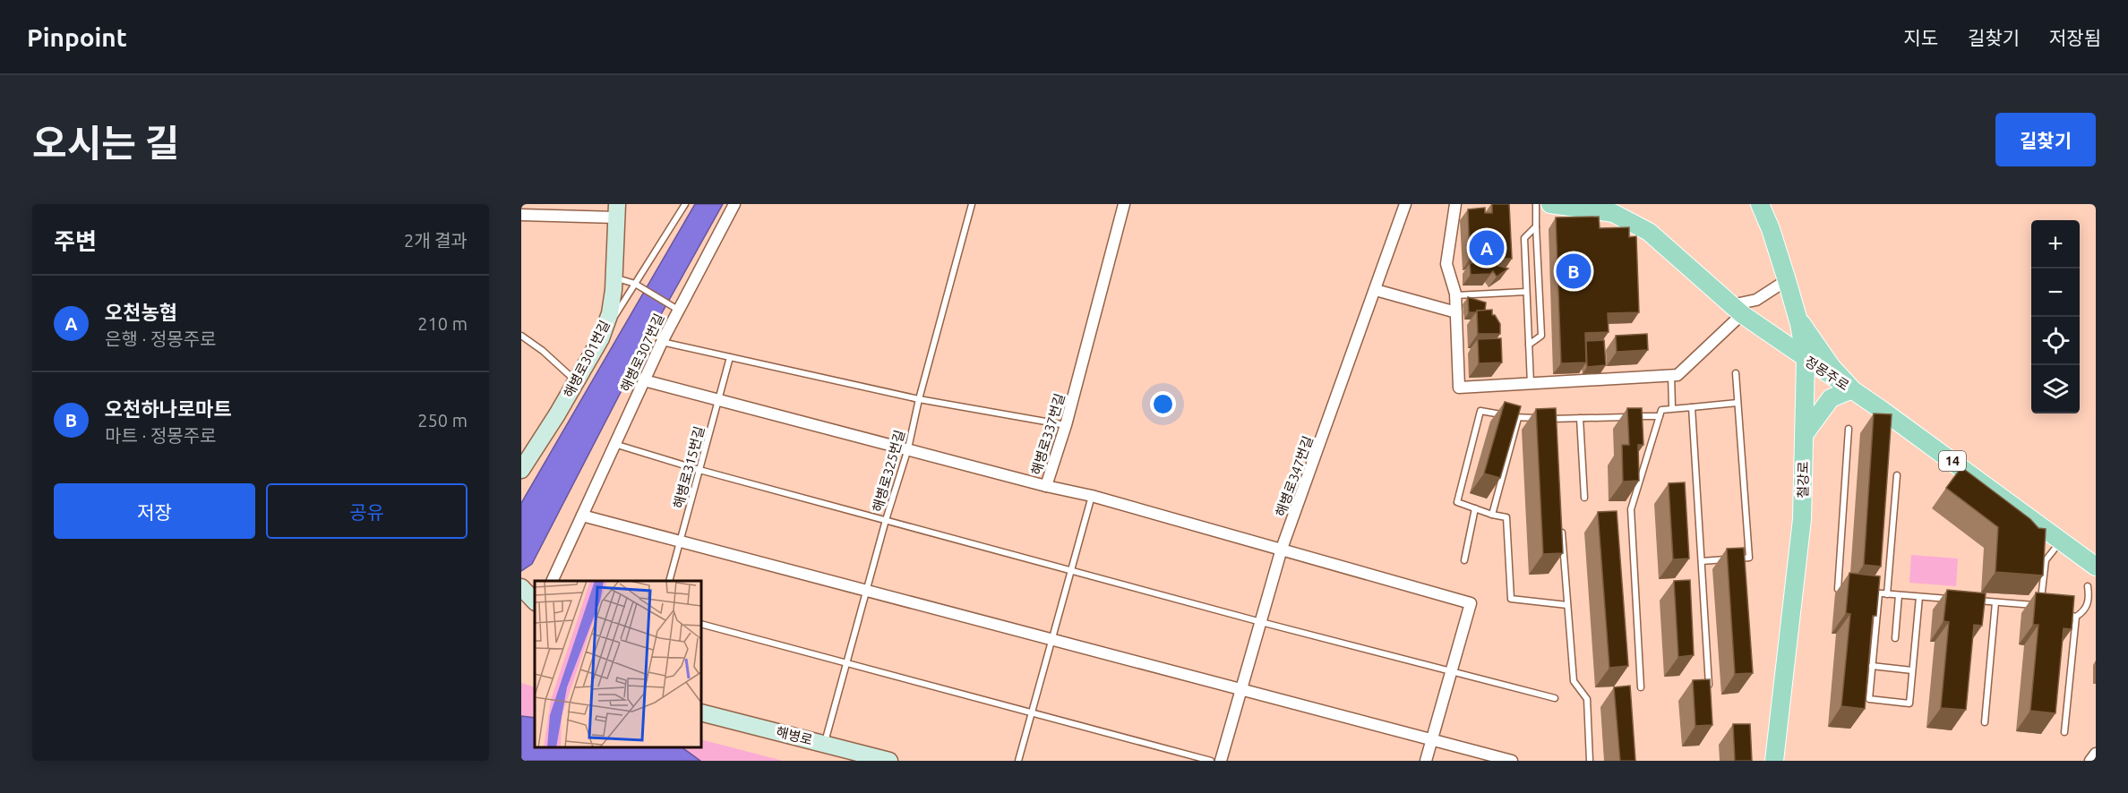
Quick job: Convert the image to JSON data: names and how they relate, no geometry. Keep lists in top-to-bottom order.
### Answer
{
  "streets": {
    "main road": ["정몽주로", "14", "철강로"],
    "street": [
      "해병로307번길",
      "해병로301번길",
      "해병로337번길",
      "해병로347번길",
      "해병로"
    ],
    "lane": ["해병로315번길", "해병로325번길"]
  },
  "crossings": [
    ["정몽주로", "철강로"],
    ["해병로337번길", "해병로347번길"],
    ["해병로325번길", "해병로"]
  ],
  "page": {
    "header": "Pinpoint",
    "nav": ["지도", "길찾기", "저장됨"],
    "title": "오시는 길",
    "buttons": [
      "길찾기",
      ["저장", "공유"]
    ],
    "heading": ["주변", "2개 결과"],
    "map_buttons": ["+", "−"],
    "pins": ["A", "B"],
    "list": [
      {
        "mark": "A",
        "name": "오천농협",
        "note": "은행 · 정몽주로",
        "value": "210 m"
      },
      {
        "mark": "B",
        "name": "오천하나로마트",
        "note": "마트 · 정몽주로",
        "value": "250 m"
      }
    ]
  }
}
